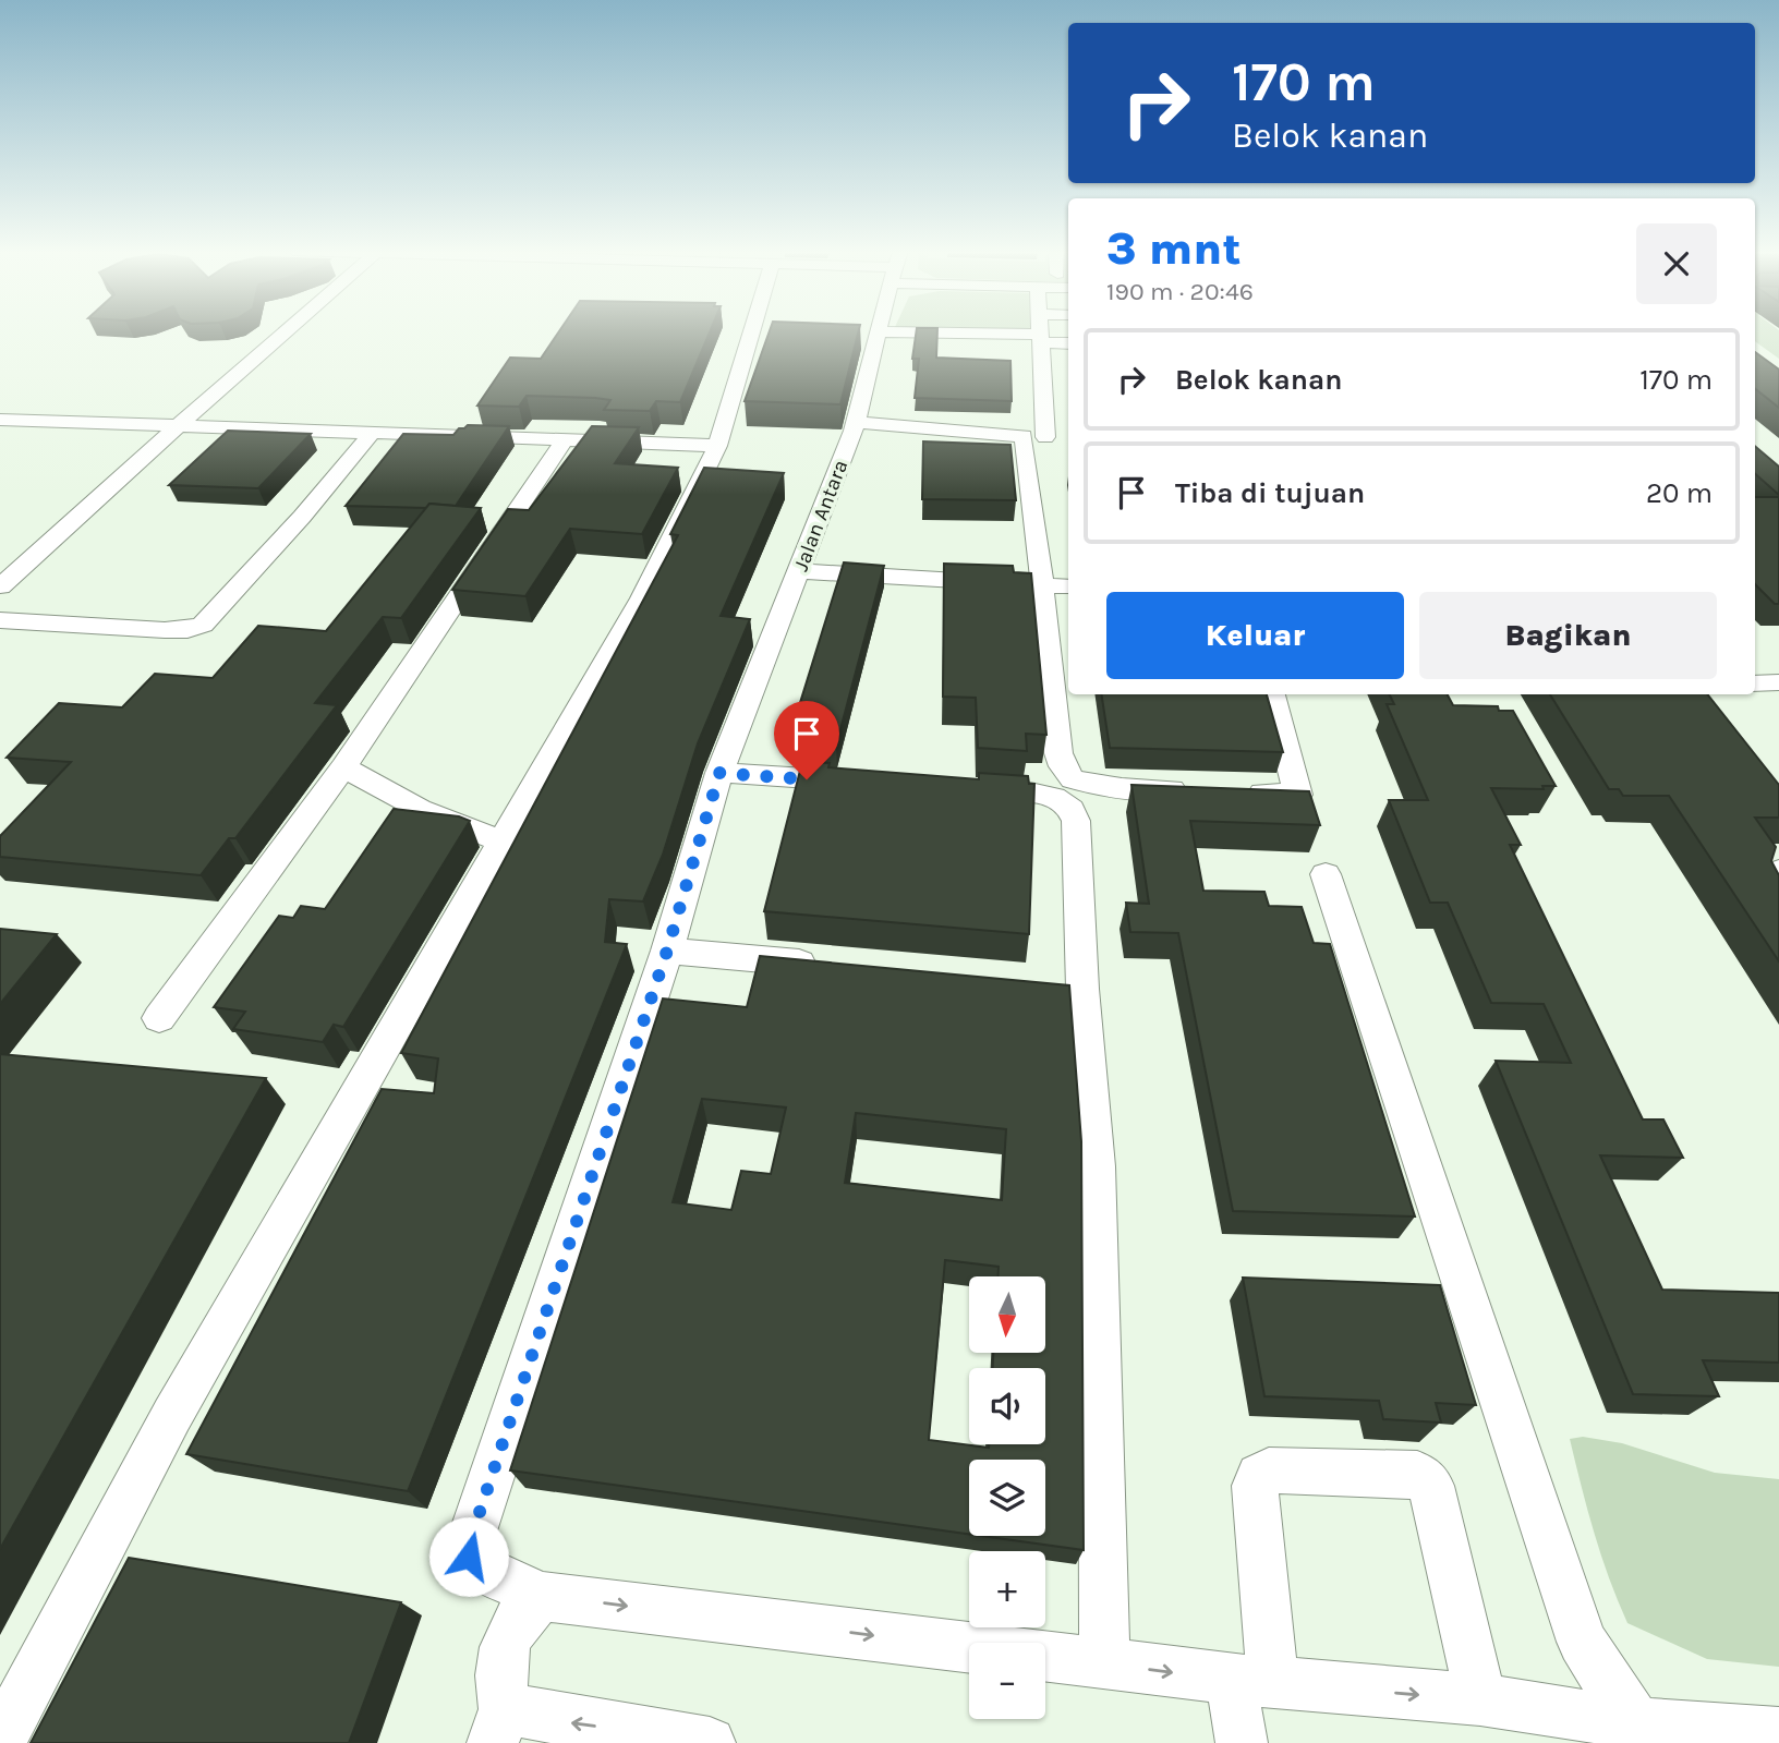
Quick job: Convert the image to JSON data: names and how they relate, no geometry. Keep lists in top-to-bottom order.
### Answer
{
  "streets": {
    "street": ["Jalan Antara"]
  },
  "north": "bottom",
  "page": {
    "turn": ["170 m", "Belok kanan"],
    "heading": ["3 mnt", "190 m · 20:46"],
    "list": [
      {
        "name": "Belok kanan",
        "value": "170 m"
      },
      {
        "name": "Tiba di tujuan",
        "value": "20 m"
      }
    ],
    "buttons": ["Keluar", "Bagikan"],
    "map_buttons": ["+", "−"]
  }
}
